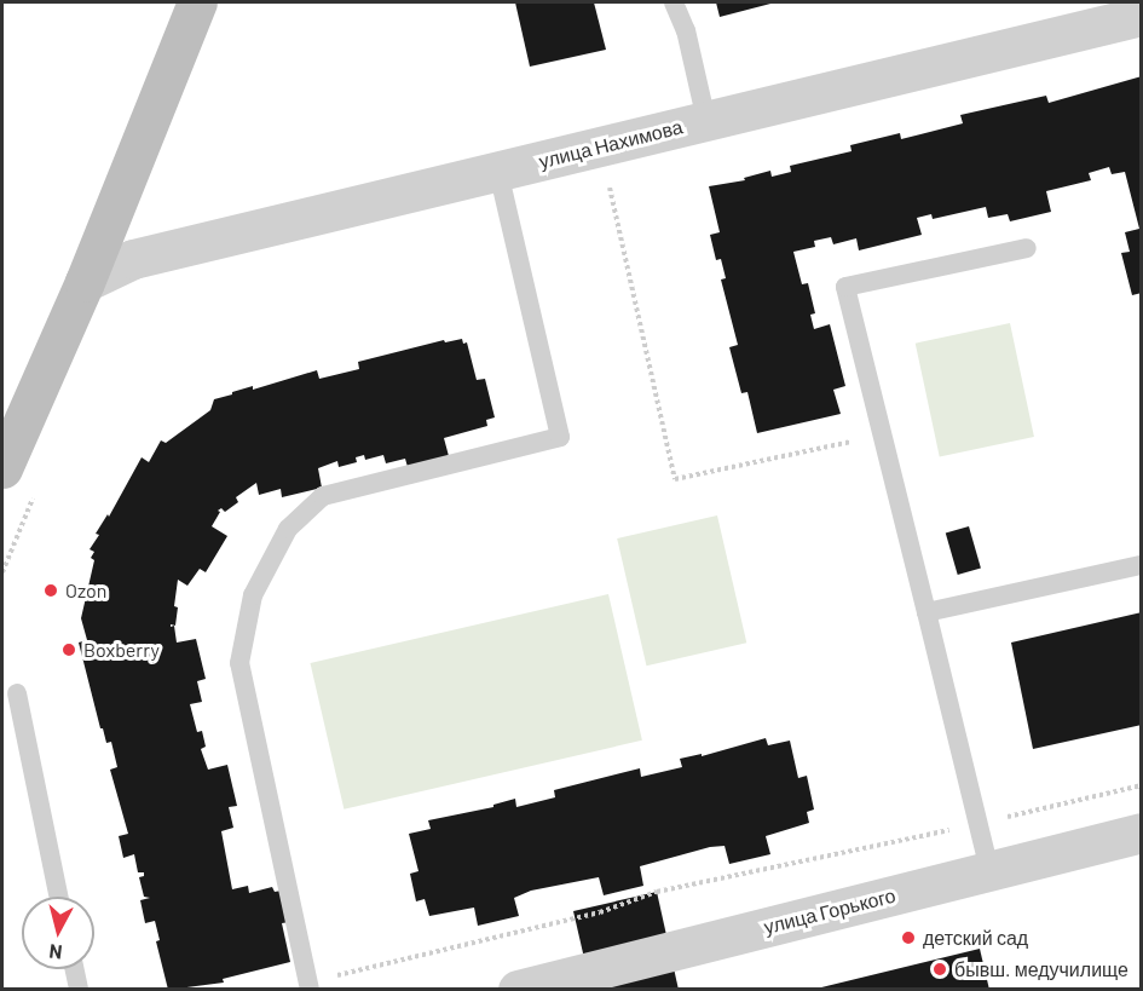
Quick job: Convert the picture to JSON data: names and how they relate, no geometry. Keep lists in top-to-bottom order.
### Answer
{
  "streets": {
    "street": ["улица Нахимова", "улица Горького"]
  },
  "places": [
    "Ozon",
    "Boxberry",
    "детский сад",
    "бывш. медучилище"
  ],
  "north": "bottom"
}
